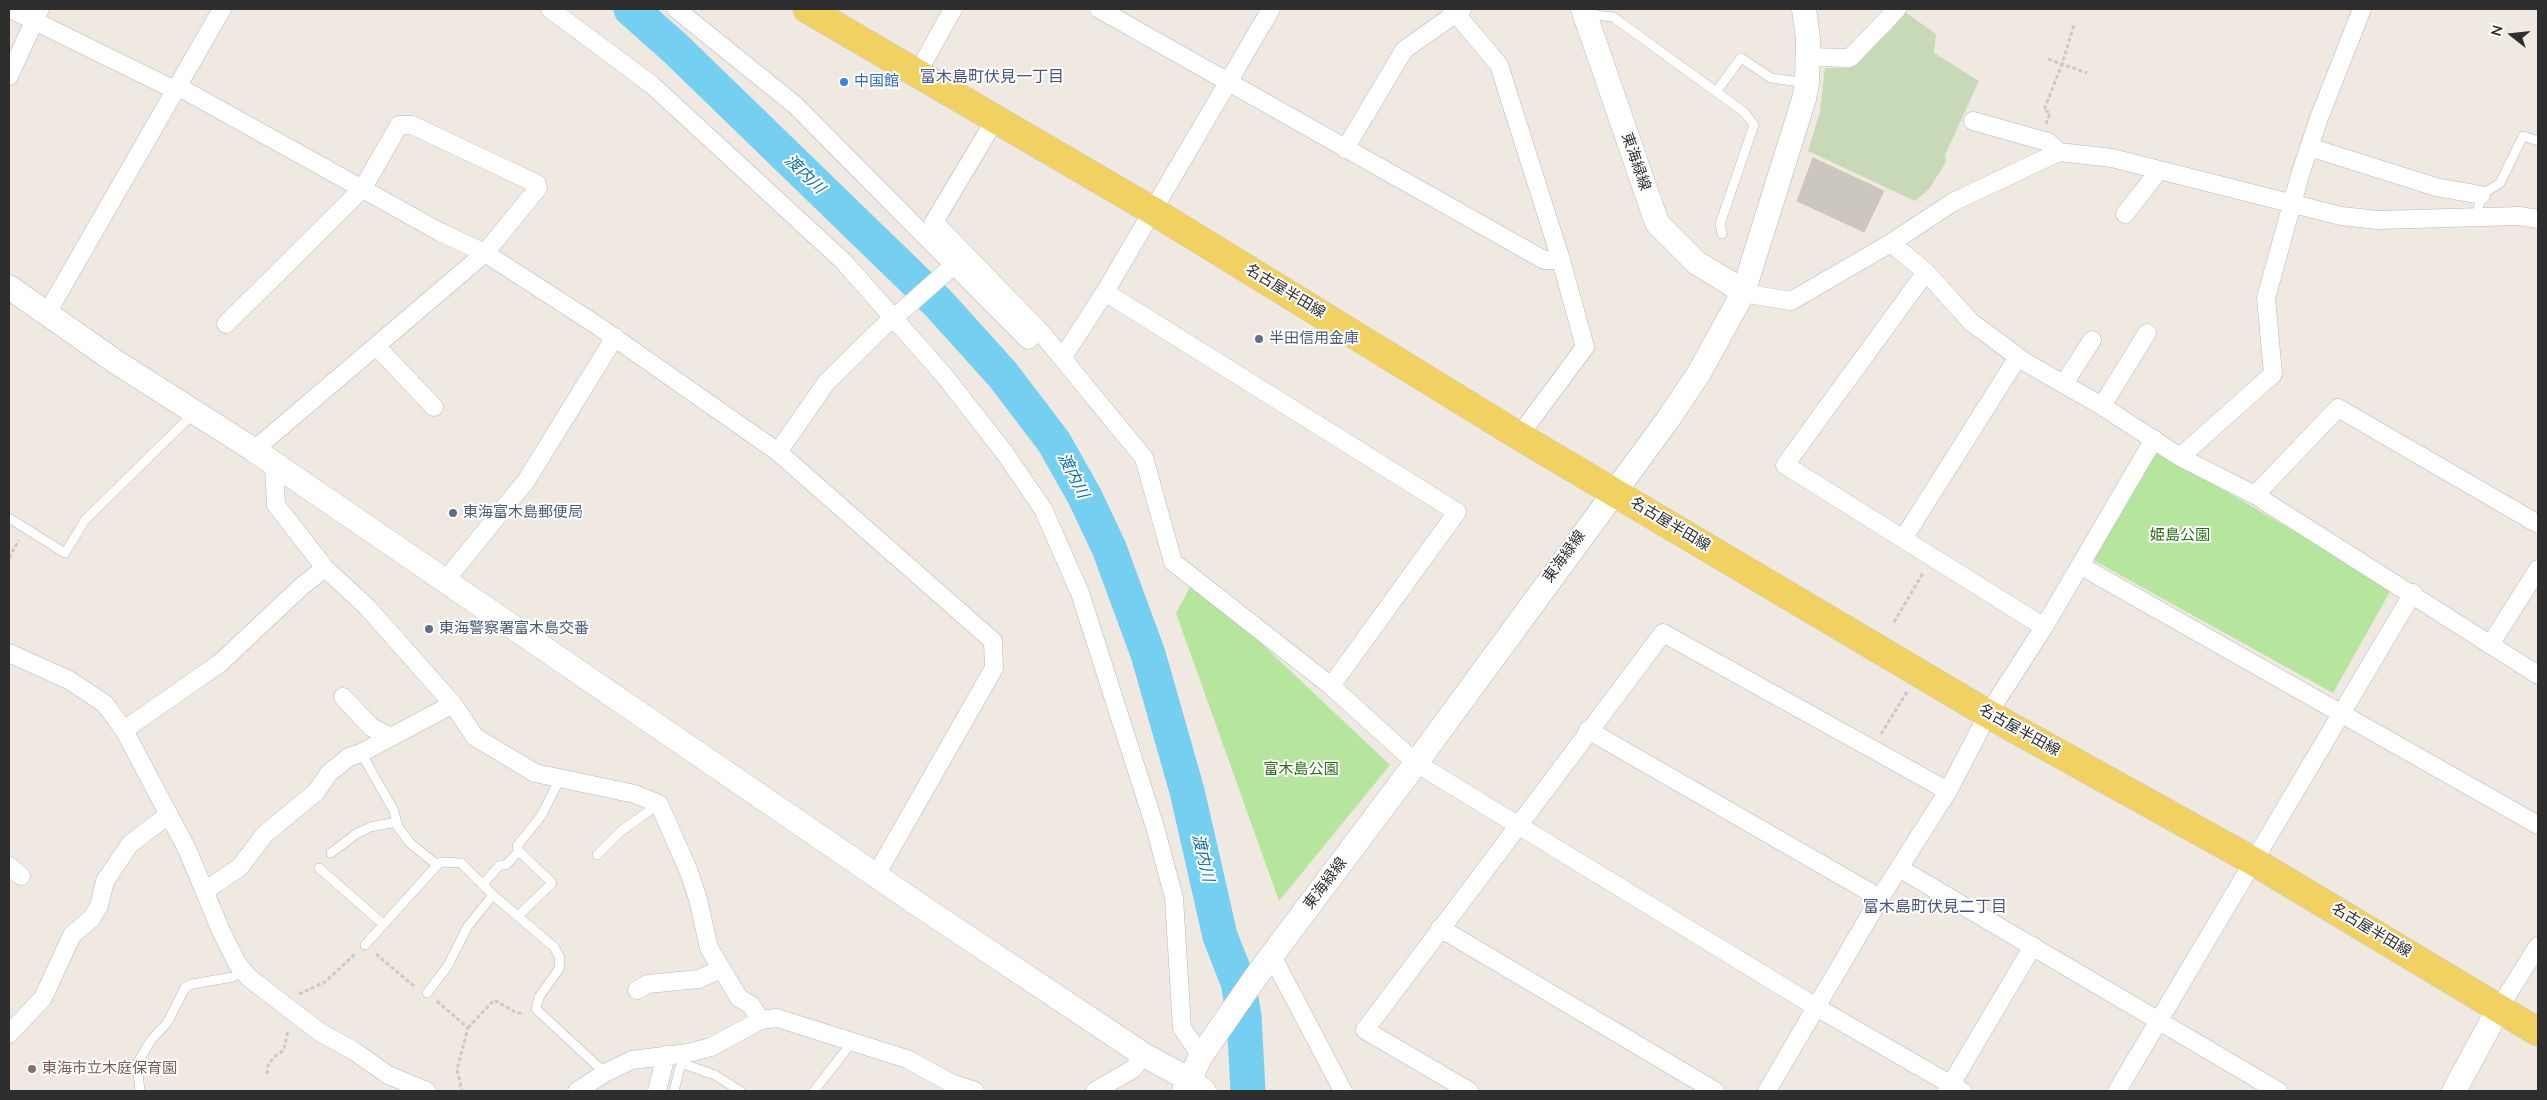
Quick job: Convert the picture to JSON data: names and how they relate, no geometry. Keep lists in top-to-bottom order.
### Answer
{
  "streets": {
    "main road": ["名古屋半田線"],
    "street": ["東海緑線"]
  },
  "crossings": [
    ["東海緑線", "名古屋半田線"]
  ],
  "districts": ["富木島町伏見一丁目", "富木島町伏見二丁目"],
  "water": ["渡内川"],
  "parks": ["姫島公園", "富木島公園"],
  "places": [
    "中国館",
    "半田信用金庫",
    "東海富木島郵便局",
    "東海警察署富木島交番",
    "東海市立木庭保育園"
  ],
  "north": "left"
}
